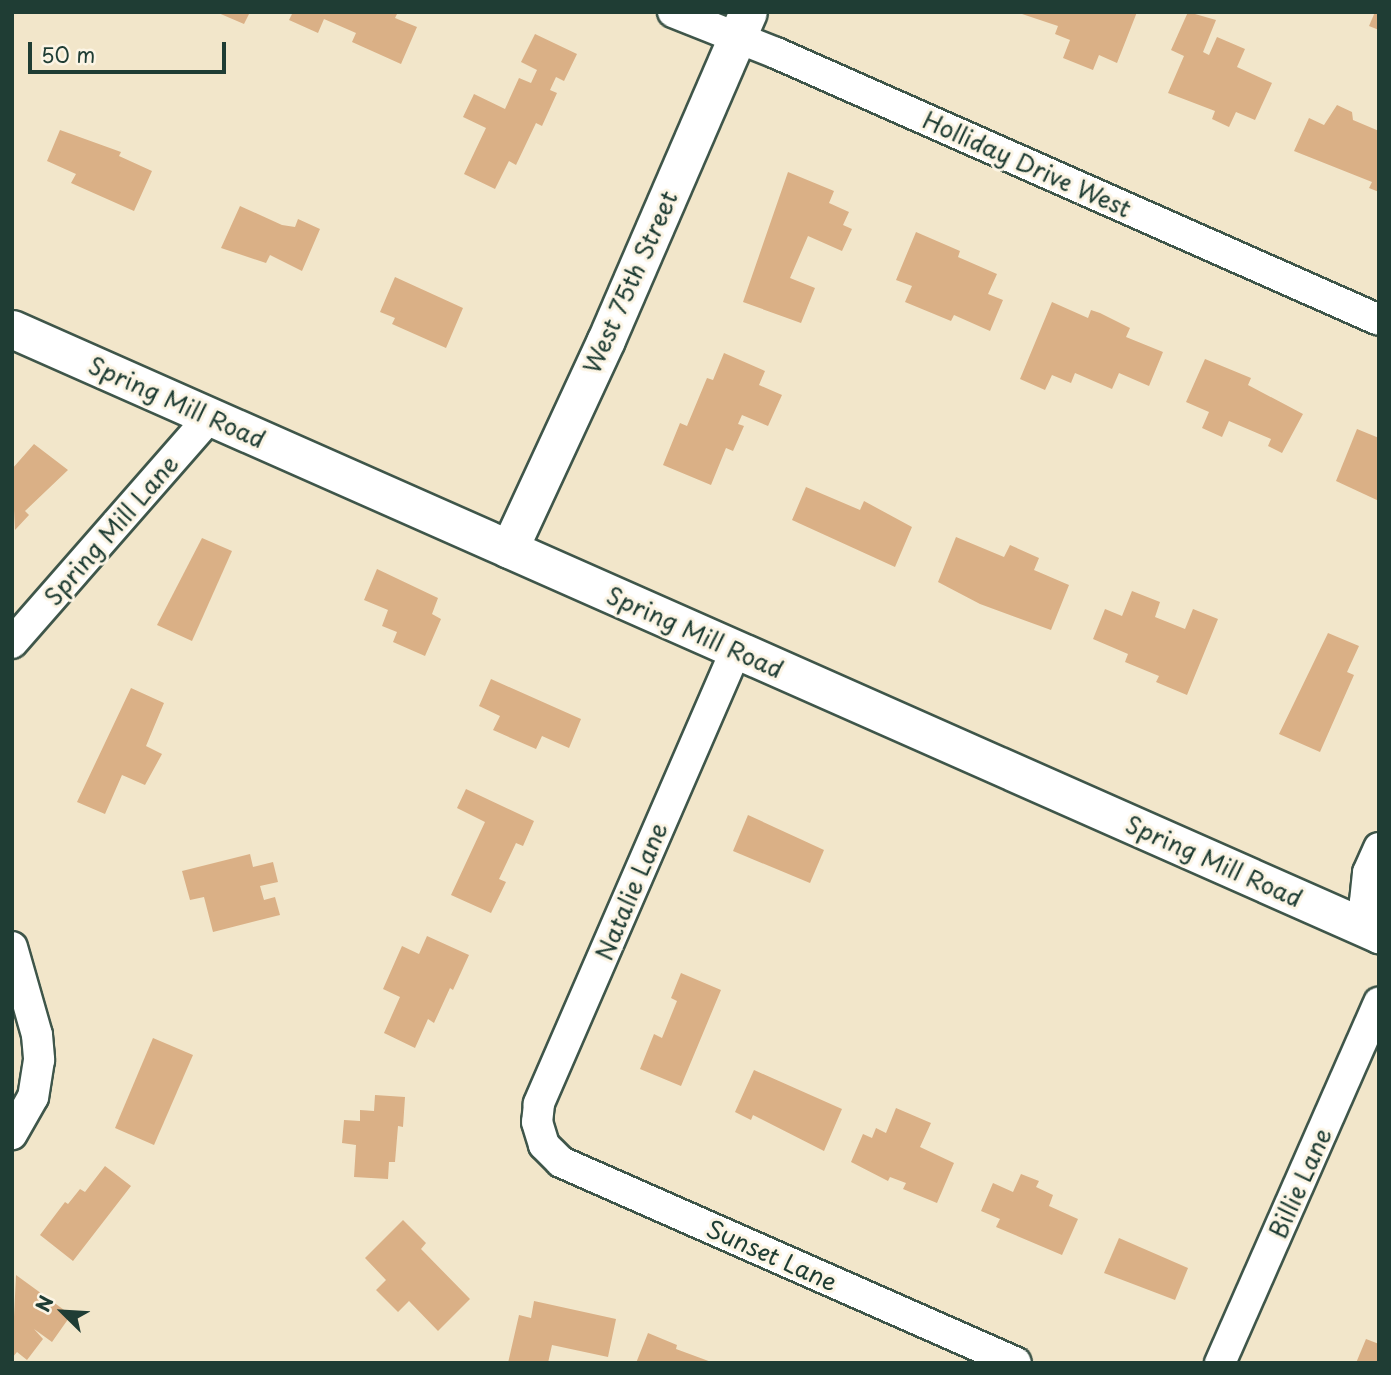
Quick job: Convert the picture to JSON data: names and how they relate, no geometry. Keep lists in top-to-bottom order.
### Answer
{
  "streets": {
    "street": [
      "Holliday Drive West",
      "West 75th Street",
      "Spring Mill Road",
      "Spring Mill Lane",
      "Natalie Lane",
      "Billie Lane",
      "Sunset Lane"
    ]
  },
  "crossings": [
    ["Holliday Drive West", "West 75th Street"],
    ["West 75th Street", "Spring Mill Road"],
    ["Spring Mill Road", "Spring Mill Lane"],
    ["Spring Mill Road", "Natalie Lane"],
    ["Natalie Lane", "Sunset Lane"]
  ],
  "scale_bar": "50 m",
  "north": "top left"
}
